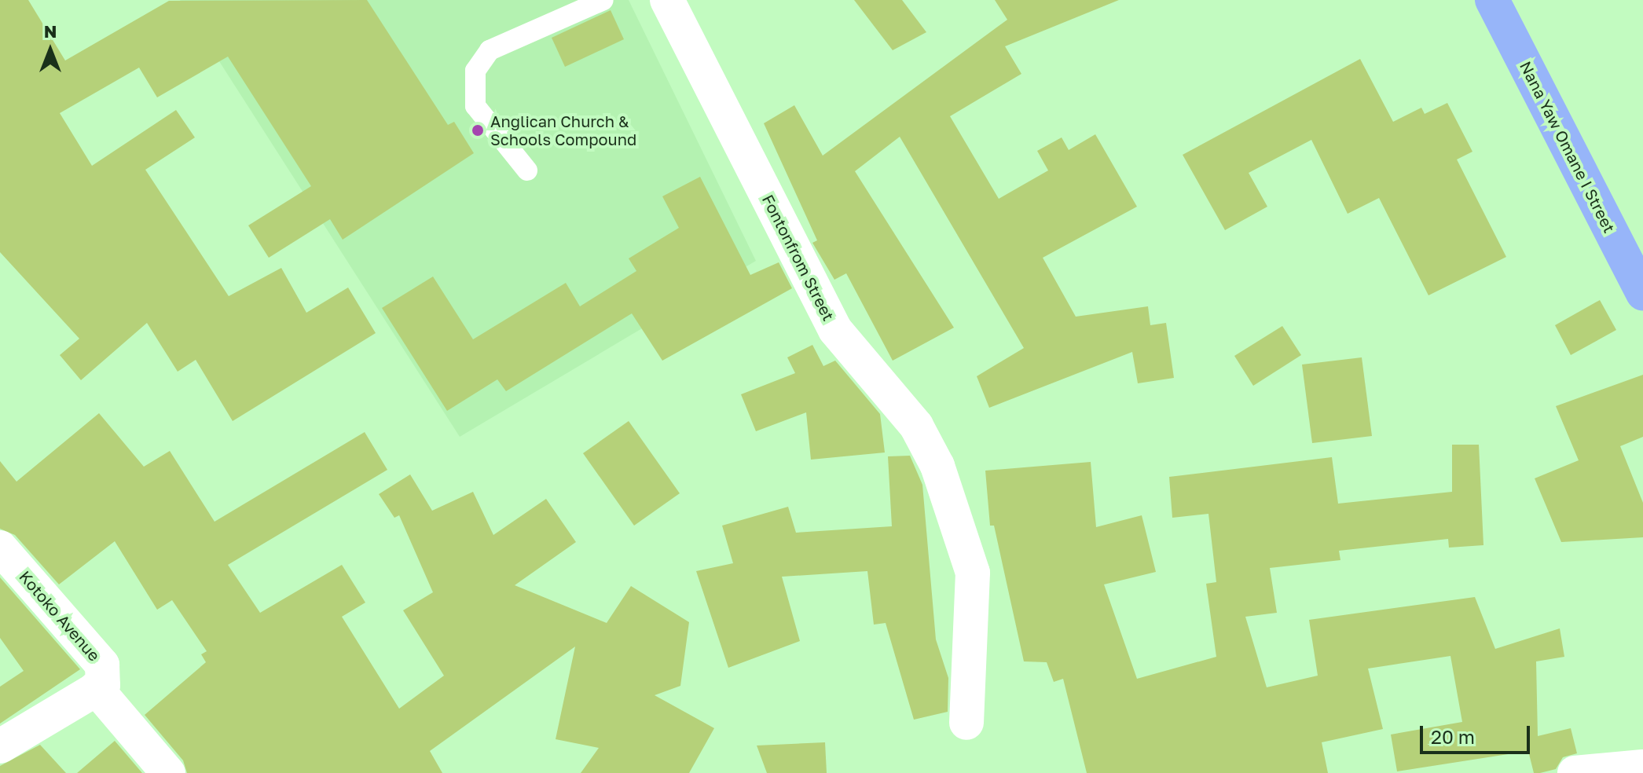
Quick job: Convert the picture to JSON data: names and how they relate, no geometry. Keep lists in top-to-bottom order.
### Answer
{
  "streets": {
    "main road": ["Nana Yaw Omane I Street"],
    "street": ["Fontonfrom Street", "Kotoko Avenue"]
  },
  "places": ["Anglican Church & Schools Compound"],
  "scale_bar": "20 m",
  "north": "top"
}
